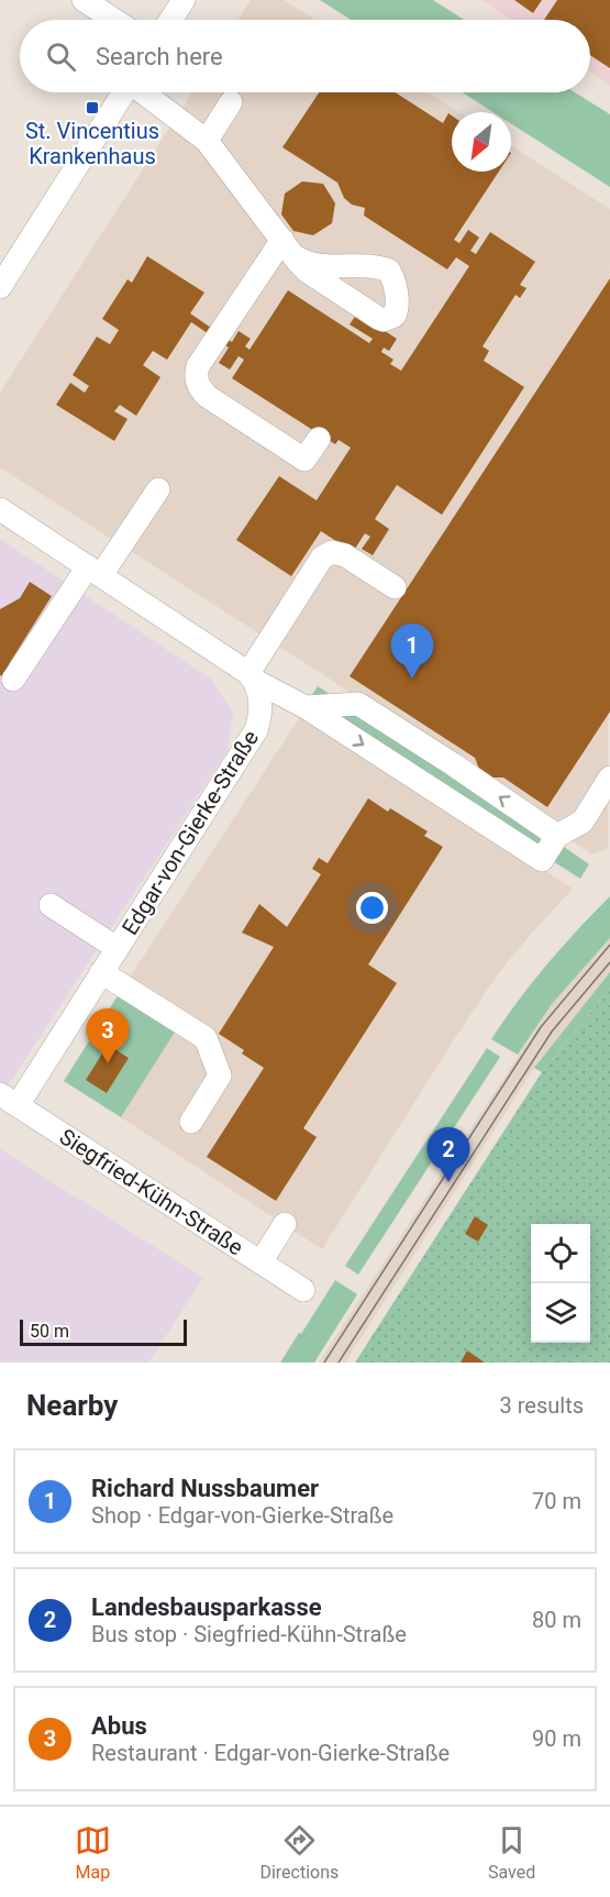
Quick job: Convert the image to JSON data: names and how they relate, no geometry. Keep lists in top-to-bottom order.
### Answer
{
  "streets": {
    "street": ["Edgar-von-Gierke-Straße", "Siegfried-Kühn-Straße"]
  },
  "crossings": [
    ["Edgar-von-Gierke-Straße", "Siegfried-Kühn-Straße"]
  ],
  "places": {
    "transit": ["St. Vincentius Krankenhaus"]
  },
  "scale_bar": "50 m",
  "north": "bottom left",
  "page": {
    "search": "Search here",
    "pins": ["1", "3", "2"],
    "scale": "50 m",
    "heading": ["Nearby", "3 results"],
    "list": [
      {
        "mark": "1",
        "name": "Richard Nussbaumer",
        "note": "Shop · Edgar-von-Gierke-Straße",
        "value": "70 m"
      },
      {
        "mark": "2",
        "name": "Landesbausparkasse",
        "note": "Bus stop · Siegfried-Kühn-Straße",
        "value": "80 m"
      },
      {
        "mark": "3",
        "name": "Abus",
        "note": "Restaurant · Edgar-von-Gierke-Straße",
        "value": "90 m"
      }
    ],
    "nav": ["Map", "Directions", "Saved"]
  }
}
